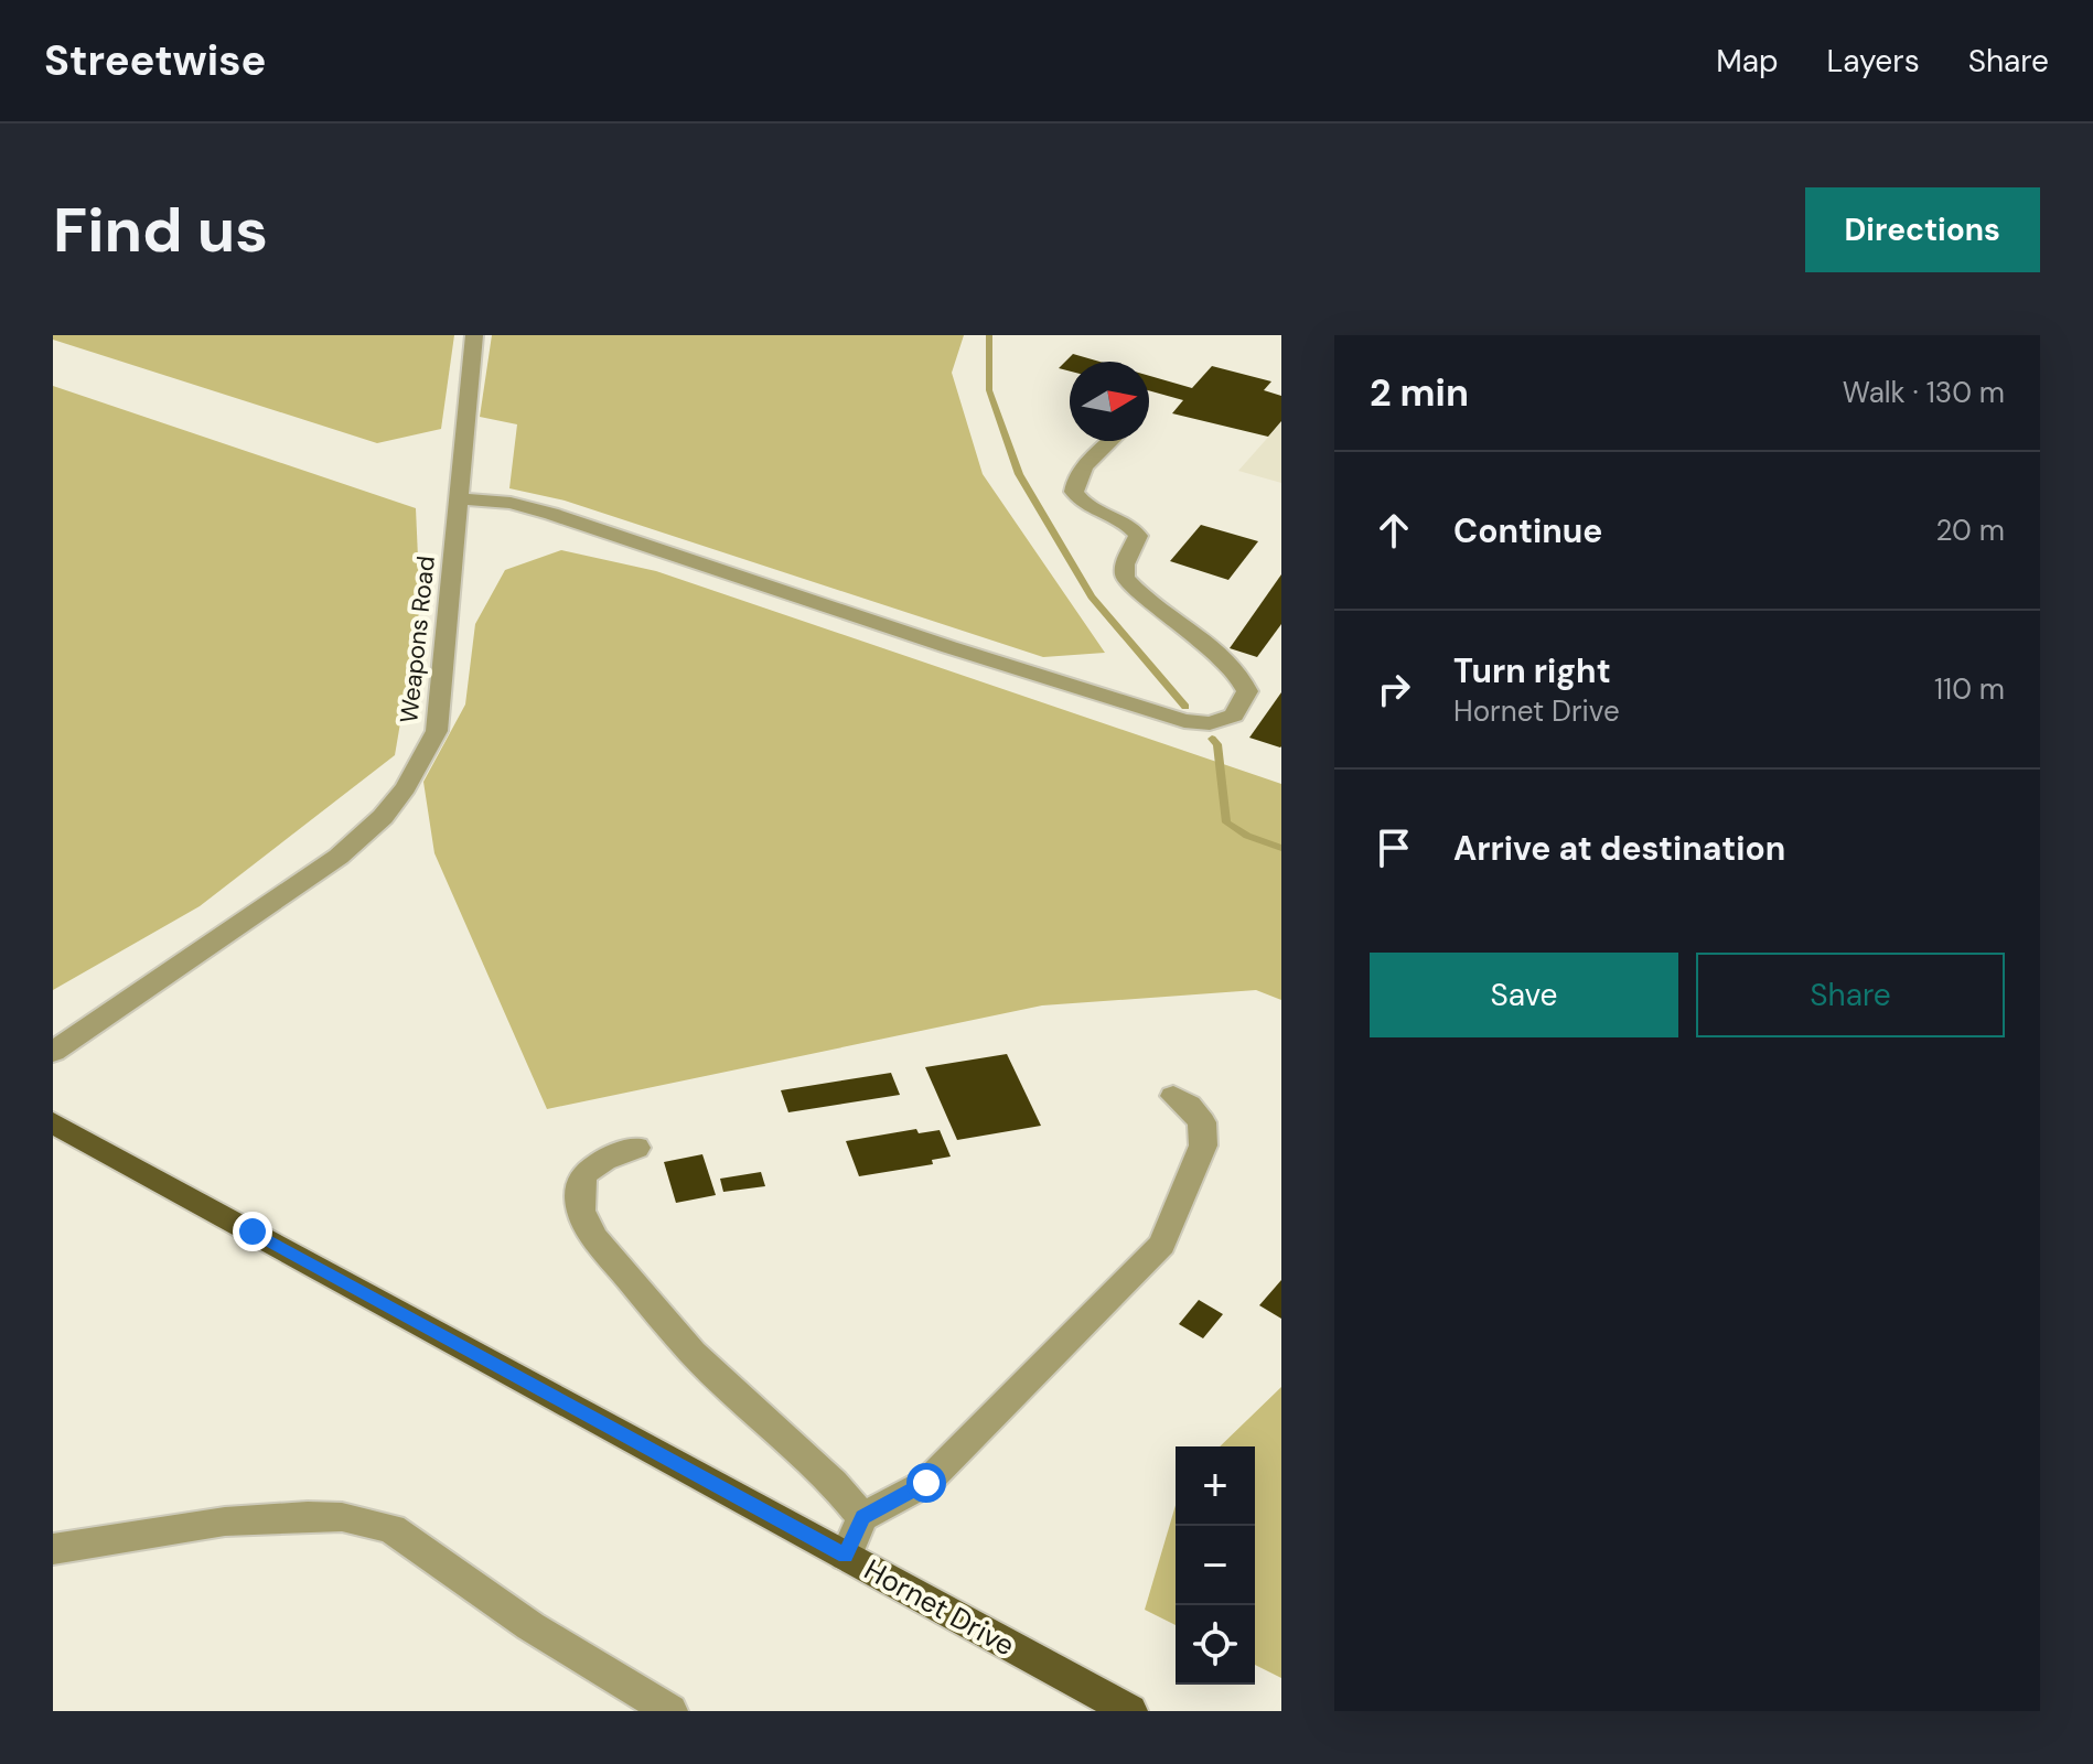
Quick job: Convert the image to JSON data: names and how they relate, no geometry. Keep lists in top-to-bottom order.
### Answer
{
  "streets": {
    "main road": ["Hornet Drive"],
    "street": ["Weapons Road"]
  },
  "north": "right",
  "page": {
    "header": "Streetwise",
    "nav": ["Map", "Layers", "Share"],
    "buttons": [
      "Directions",
      ["Save", "Share"]
    ],
    "title": "Find us",
    "heading": ["2 min", "Walk · 130 m"],
    "list": [
      ["Continue", "20 m"],
      ["Turn right", "Hornet Drive", "110 m"],
      "Arrive at destination"
    ],
    "map_buttons": ["+", "−"]
  }
}
